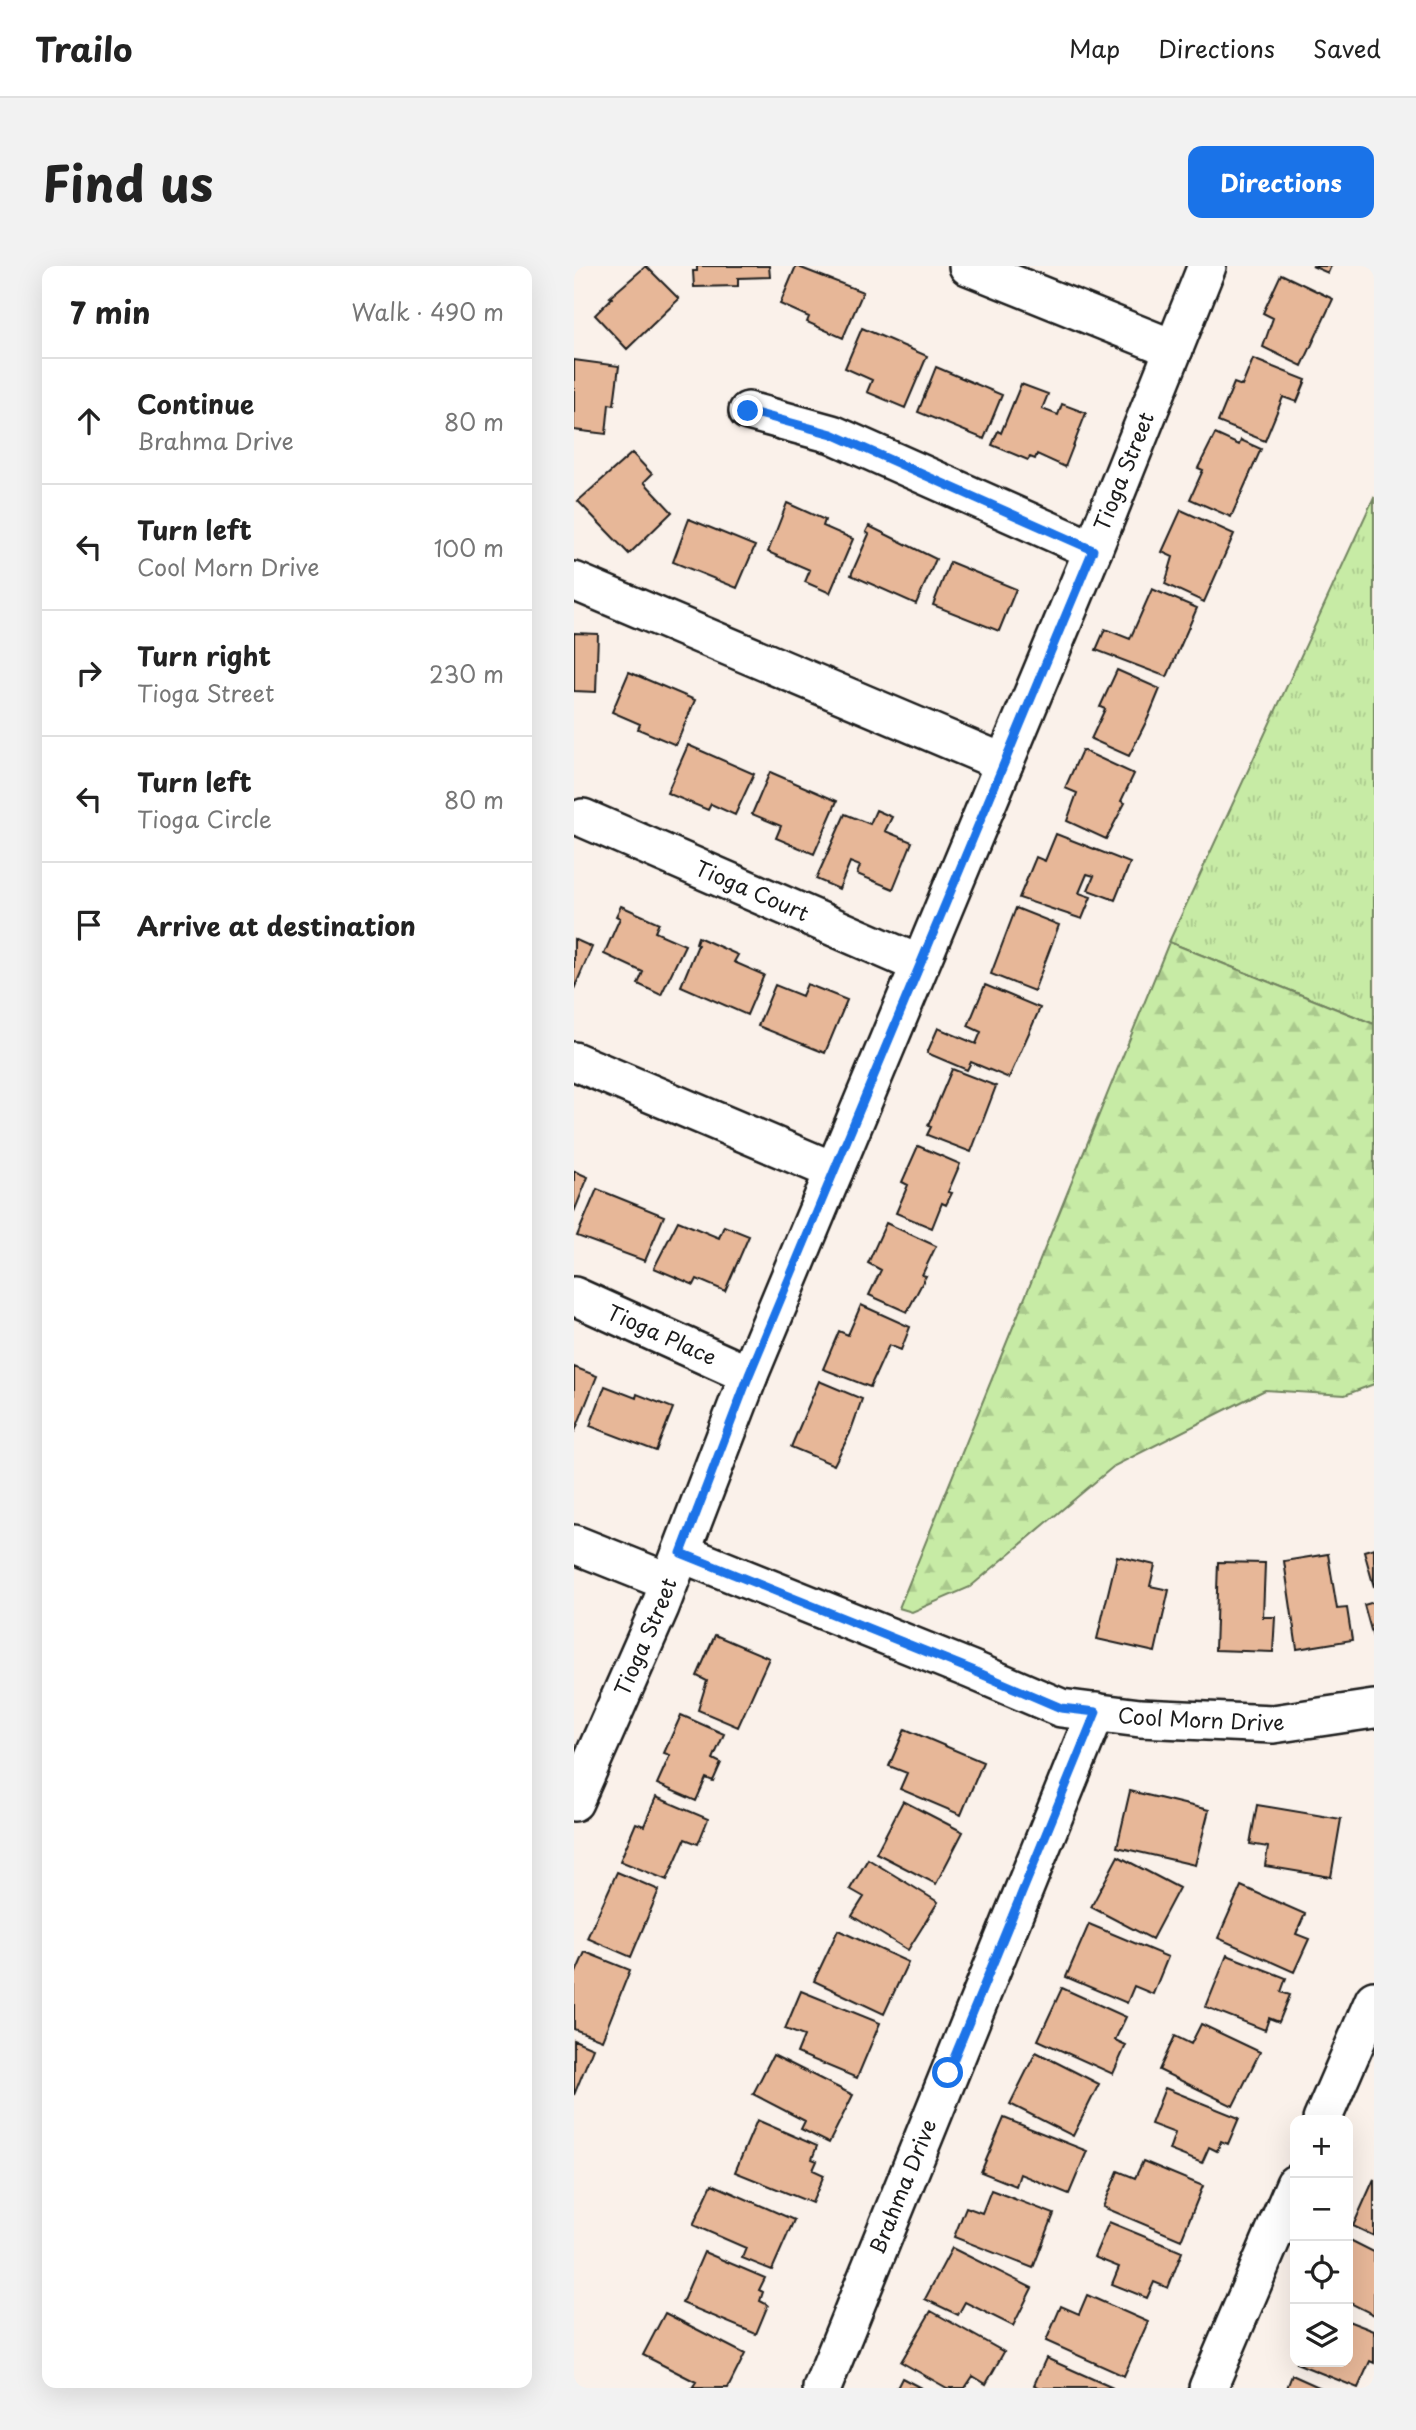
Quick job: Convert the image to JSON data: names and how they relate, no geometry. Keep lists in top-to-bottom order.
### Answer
{
  "streets": {
    "street": [
      "Tioga Street",
      "Tioga Court",
      "Tioga Place",
      "Cool Morn Drive",
      "Brahma Drive"
    ]
  },
  "crossings": [
    ["Tioga Street", "Tioga Court"],
    ["Tioga Street", "Tioga Place"],
    ["Tioga Street", "Cool Morn Drive"],
    ["Cool Morn Drive", "Brahma Drive"]
  ],
  "page": {
    "header": "Trailo",
    "nav": ["Map", "Directions", "Saved"],
    "title": "Find us",
    "buttons": "Directions",
    "heading": ["7 min", "Walk · 490 m"],
    "list": [
      ["Continue", "Brahma Drive", "80 m"],
      ["Turn left", "Cool Morn Drive", "100 m"],
      ["Turn right", "Tioga Street", "230 m"],
      ["Turn left", "Tioga Circle", "80 m"],
      "Arrive at destination"
    ],
    "map_buttons": ["+", "−"]
  }
}
